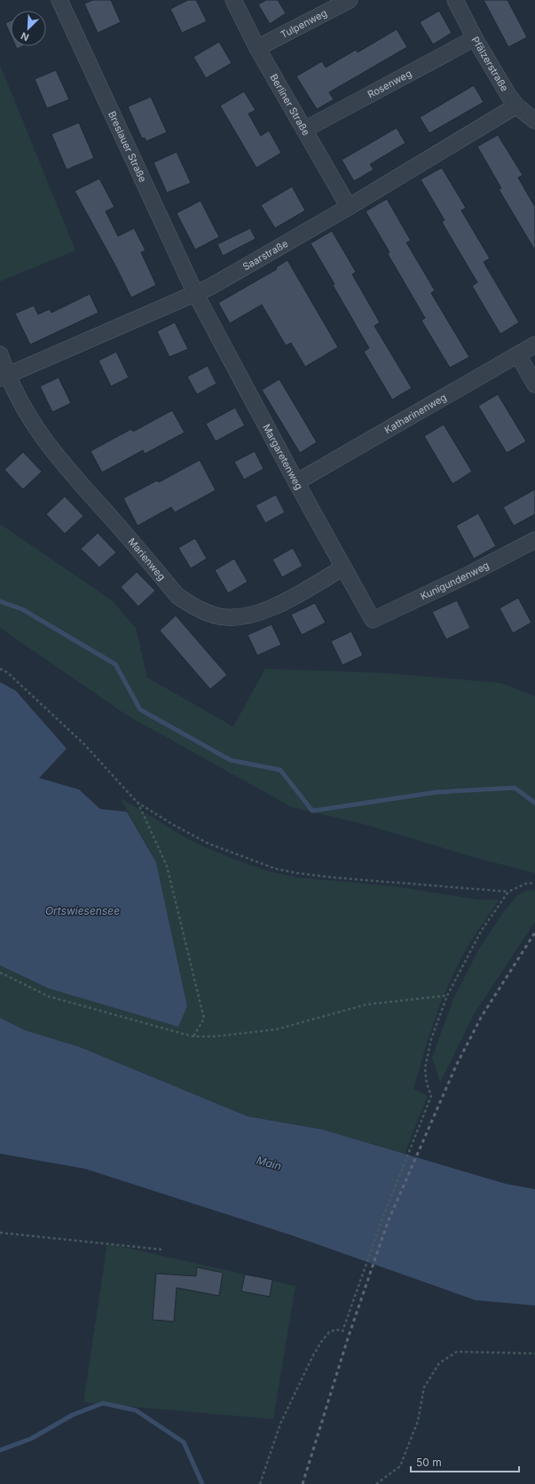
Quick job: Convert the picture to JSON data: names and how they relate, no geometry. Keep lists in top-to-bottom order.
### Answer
{
  "streets": {
    "street": [
      "Tulpenweg",
      "Pfälzerstraße",
      "Rosenweg",
      "Berliner Straße",
      "Breslauer Straße",
      "Saarstraße",
      "Katharinenweg",
      "Margaretenweg",
      "Marienweg",
      "Kunigundenweg"
    ]
  },
  "crossings": [
    ["Tulpenweg", "Berliner Straße"],
    ["Pfälzerstraße", "Rosenweg"],
    ["Pfälzerstraße", "Saarstraße"],
    ["Rosenweg", "Berliner Straße"],
    ["Berliner Straße", "Saarstraße"],
    ["Breslauer Straße", "Saarstraße"],
    ["Breslauer Straße", "Margaretenweg"],
    ["Saarstraße", "Margaretenweg"],
    ["Saarstraße", "Marienweg"],
    ["Katharinenweg", "Margaretenweg"],
    ["Margaretenweg", "Marienweg"],
    ["Margaretenweg", "Kunigundenweg"]
  ],
  "water": ["Ortswiesensee", "Main"],
  "scale_bar": "50 m",
  "north": "bottom left"
}
